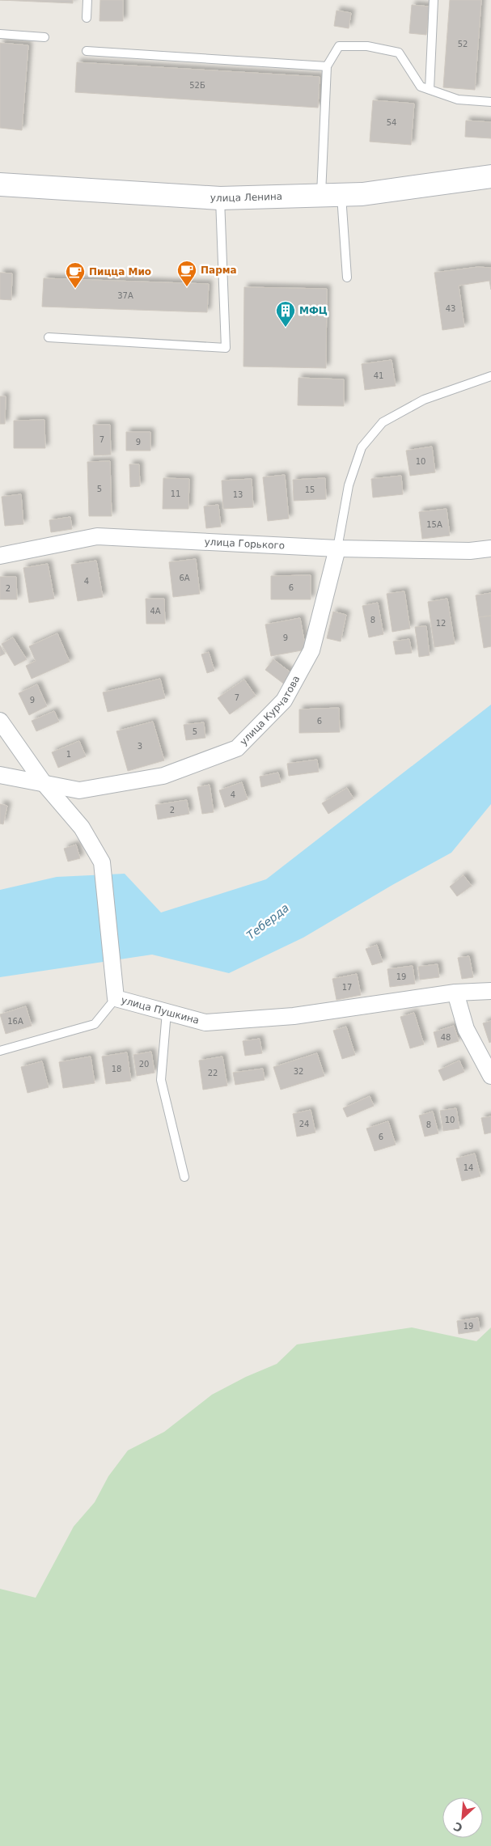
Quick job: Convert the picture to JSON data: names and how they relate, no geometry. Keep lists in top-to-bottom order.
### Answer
{
  "streets": {
    "main road": ["улица Ленина"],
    "street": ["улица Горького", "улица Курчатова", "улица Пушкина"]
  },
  "crossings": [
    ["улица Горького", "улица Курчатова"],
    ["улица Курчатова", "улица Пушкина"]
  ],
  "water": ["Теберда"],
  "places": {
    "cafe": ["Парма", "Пицца Мио"],
    "building": ["МФЦ"]
  },
  "house_numbers": [
    "52",
    "52Б",
    "54",
    "37А",
    "43",
    "41",
    "7",
    "9",
    "10",
    "5",
    "15",
    "11",
    "13",
    "15А",
    "6А",
    "4",
    "6",
    "2",
    "4А",
    "8",
    "12",
    "9",
    "7",
    "9",
    "6",
    "5",
    "3",
    "1",
    "4",
    "2",
    "19",
    "17",
    "16А",
    "48",
    "20",
    "18",
    "32",
    "22",
    "10",
    "24",
    "8",
    "6",
    "14",
    "19"
  ],
  "north": "bottom left"
}
